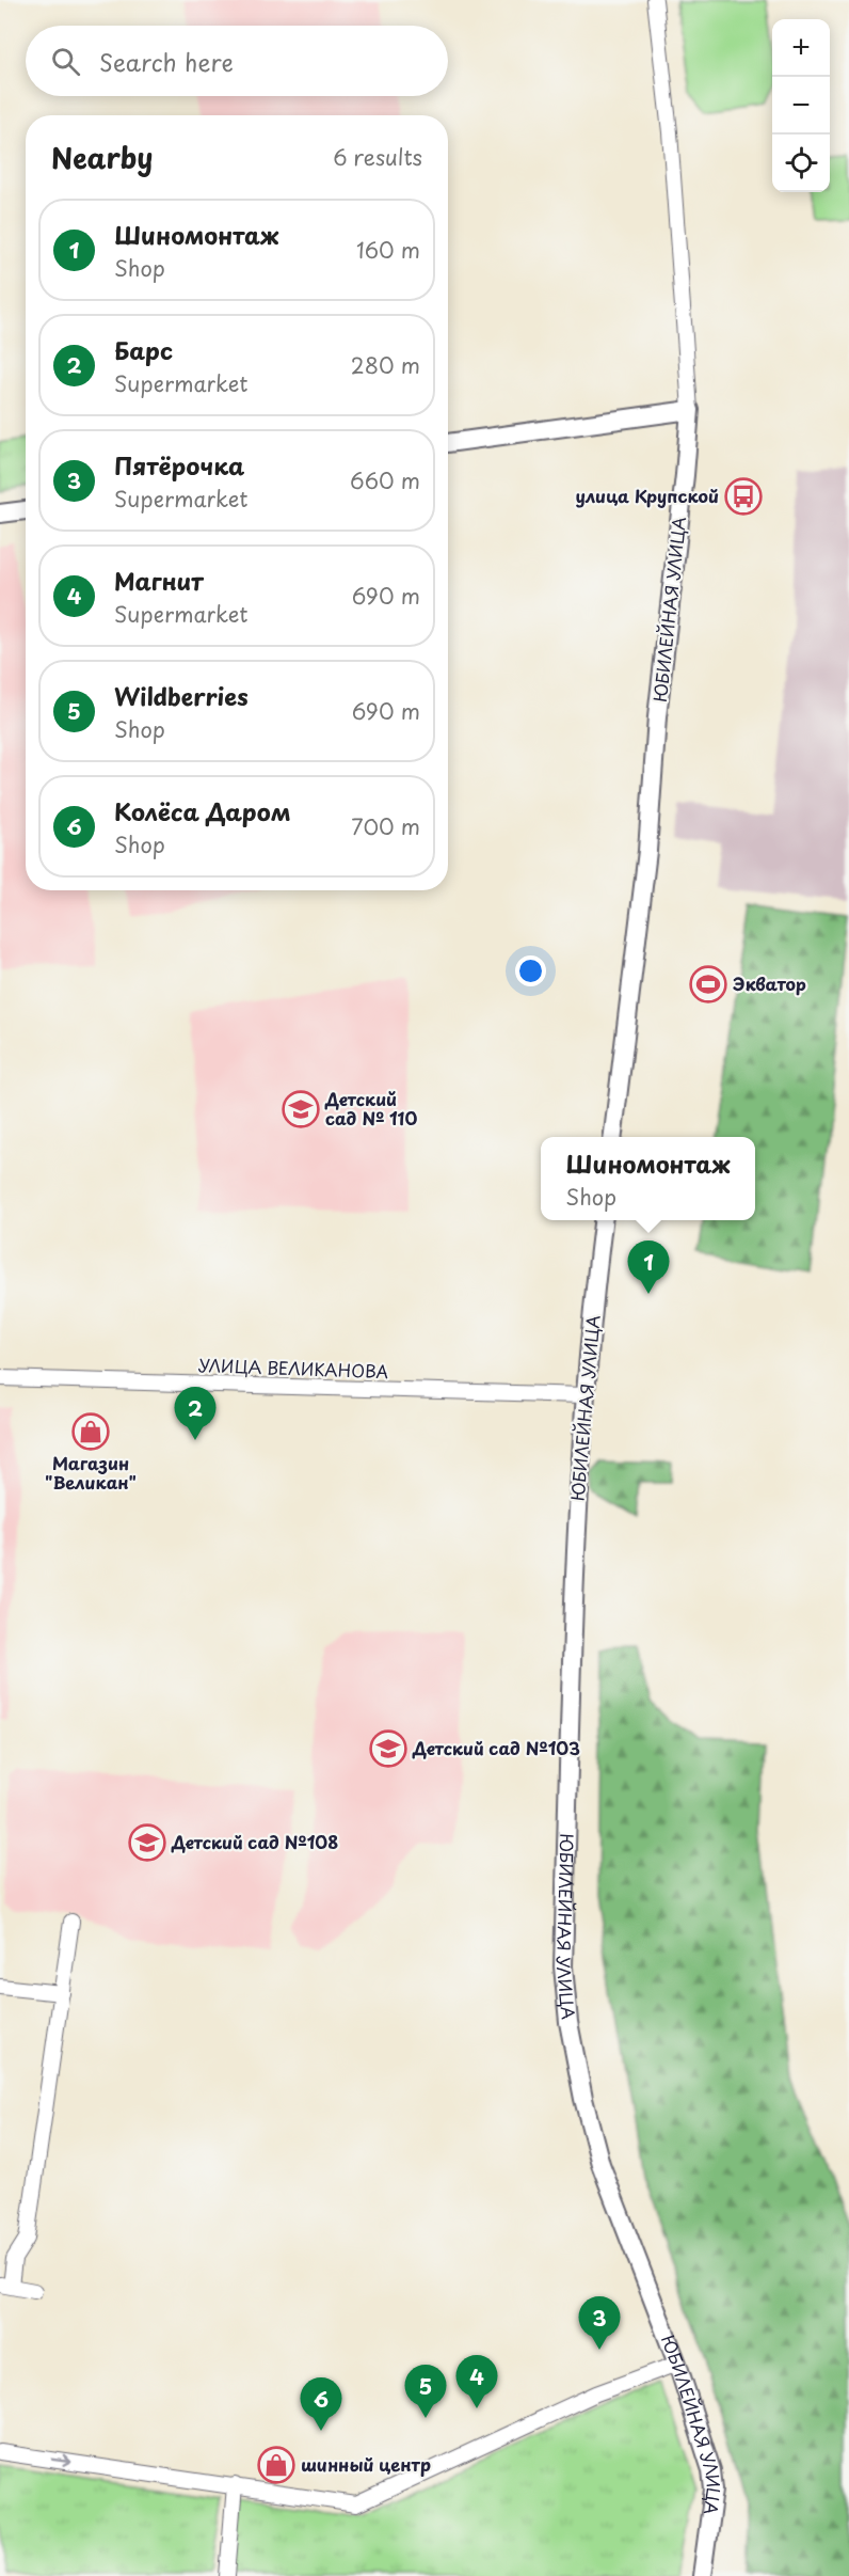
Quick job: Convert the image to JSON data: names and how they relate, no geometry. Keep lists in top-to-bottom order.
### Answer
{
  "streets": {
    "street": ["ЮБИЛЕЙНАЯ УЛИЦА", "УЛИЦА ВЕЛИКАНОВА"]
  },
  "crossings": [
    ["ЮБИЛЕЙНАЯ УЛИЦА", "УЛИЦА ВЕЛИКАНОВА"]
  ],
  "places": {
    "bus stop": ["улица Крупской"],
    "sports": ["Экватор"],
    "school or university": ["Детский сад № 110", "Детский сад №103", "Детский сад №108"],
    "shop": ["Магазин \"Великан\"", "шинный центр"]
  },
  "page": {
    "map_buttons": ["+", "−"],
    "search": "Search here",
    "heading": ["Nearby", "6 results"],
    "list": [
      {
        "mark": "1",
        "name": "Шиномонтаж",
        "note": "Shop",
        "value": "160 m"
      },
      {
        "mark": "2",
        "name": "Барс",
        "note": "Supermarket",
        "value": "280 m"
      },
      {
        "mark": "3",
        "name": "Пятёрочка",
        "note": "Supermarket",
        "value": "660 m"
      },
      {
        "mark": "4",
        "name": "Магнит",
        "note": "Supermarket",
        "value": "690 m"
      },
      {
        "mark": "5",
        "name": "Wildberries",
        "note": "Shop",
        "value": "690 m"
      },
      {
        "mark": "6",
        "name": "Колёса Даром",
        "note": "Shop",
        "value": "700 m"
      }
    ],
    "popup": ["Шиномонтаж", "Shop"],
    "pins": [
      "1",
      "2",
      "3",
      "4",
      "5",
      "6"
    ]
  }
}
